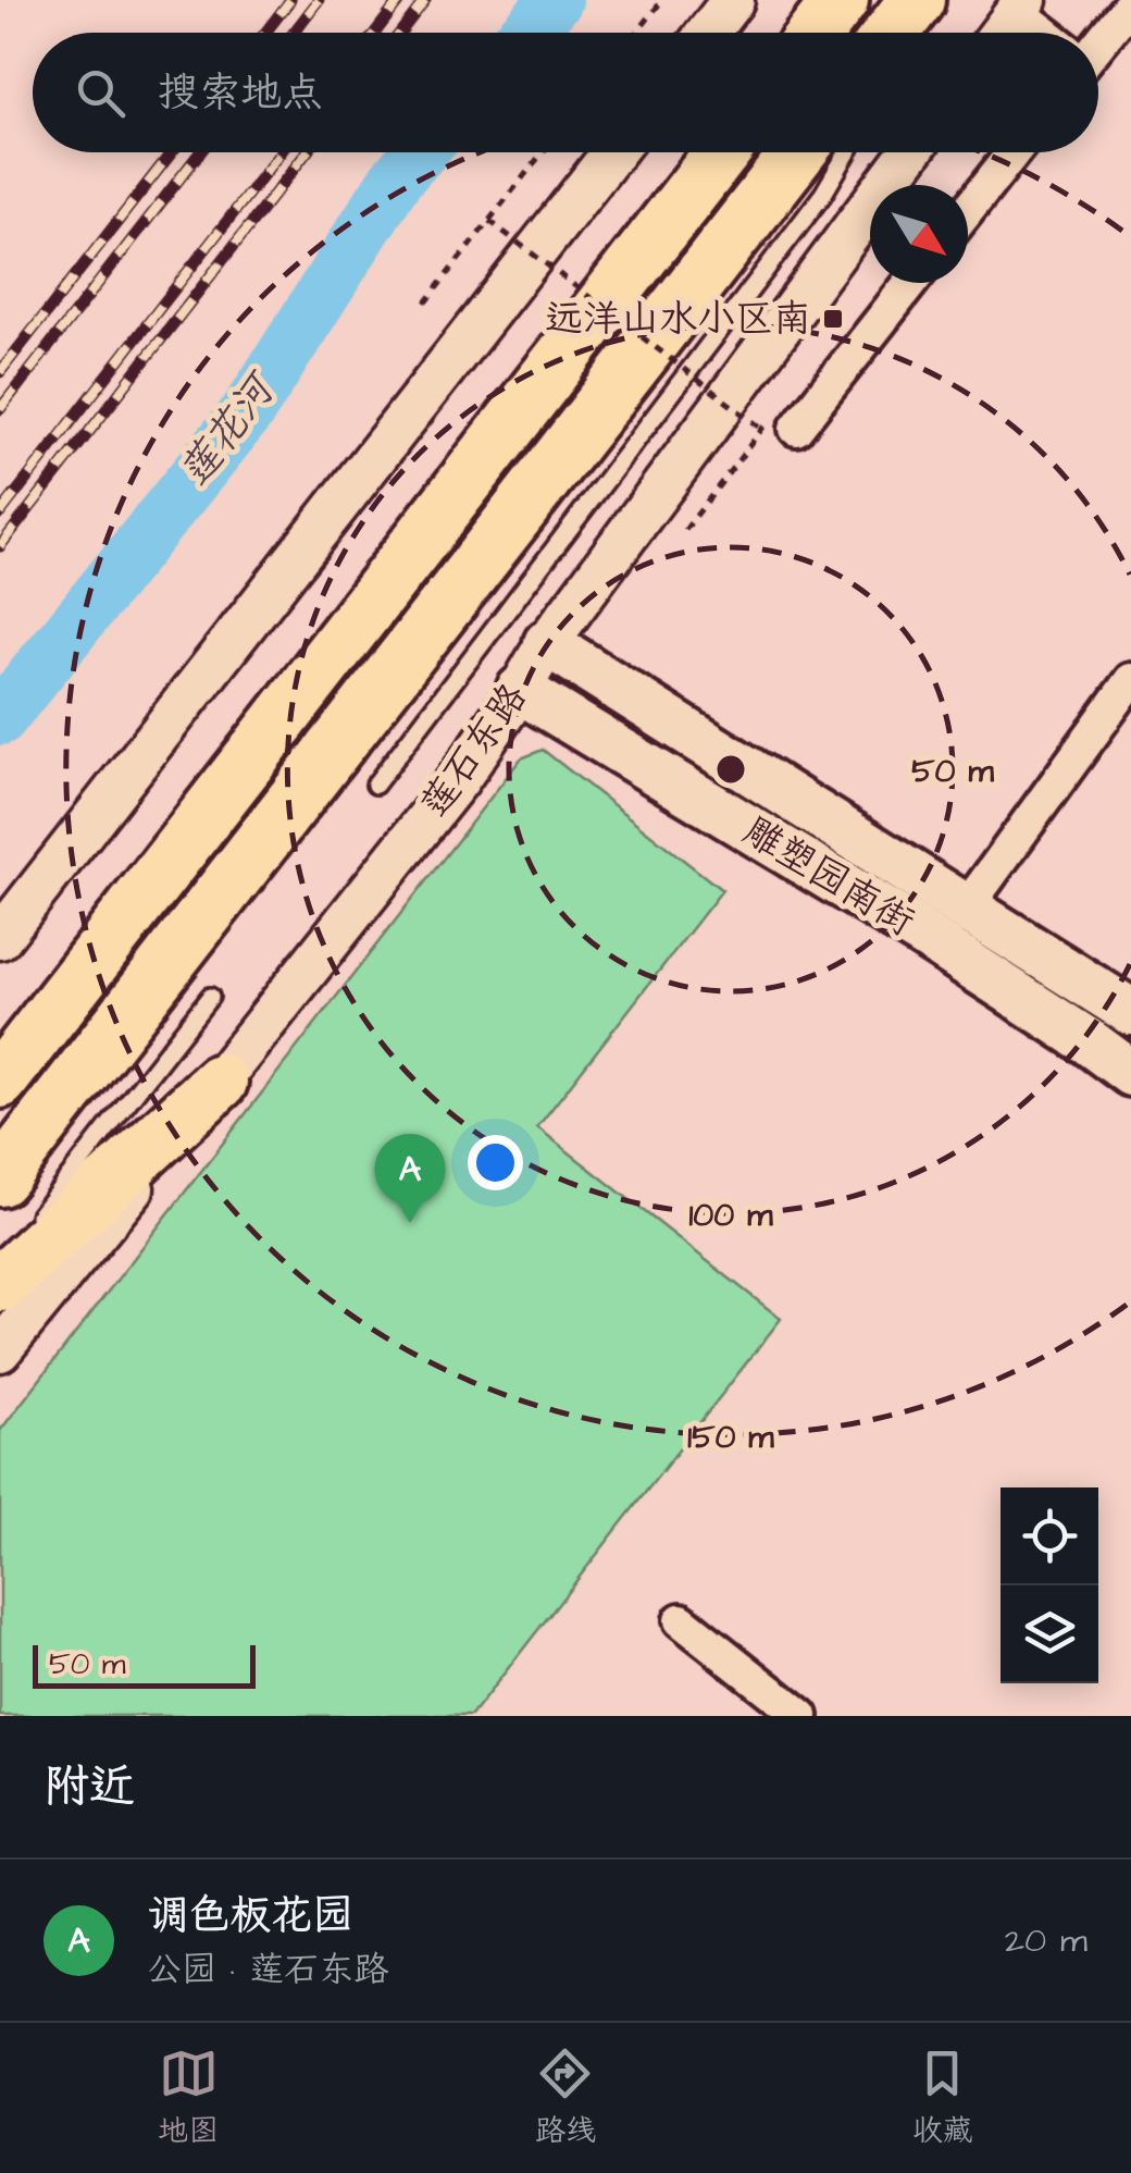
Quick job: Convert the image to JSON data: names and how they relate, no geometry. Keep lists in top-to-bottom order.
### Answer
{
  "streets": {
    "main road": ["雕塑园南街"],
    "street": ["莲石东路"]
  },
  "crossings": [
    ["莲石东路", "雕塑园南街"]
  ],
  "water": ["莲花河"],
  "places": {
    "transit": ["远洋山水小区南"]
  },
  "scale_bar": "50 m",
  "north": "bottom right",
  "page": {
    "search": "搜索地点",
    "pins": "A",
    "scale": "50 m",
    "heading": "附近",
    "list": [
      {
        "mark": "A",
        "name": "调色板花园",
        "note": "公园 · 莲石东路",
        "value": "20 m"
      }
    ],
    "nav": ["地图", "路线", "收藏"]
  },
  "rings": ["50 m", "100 m", "150 m"]
}
